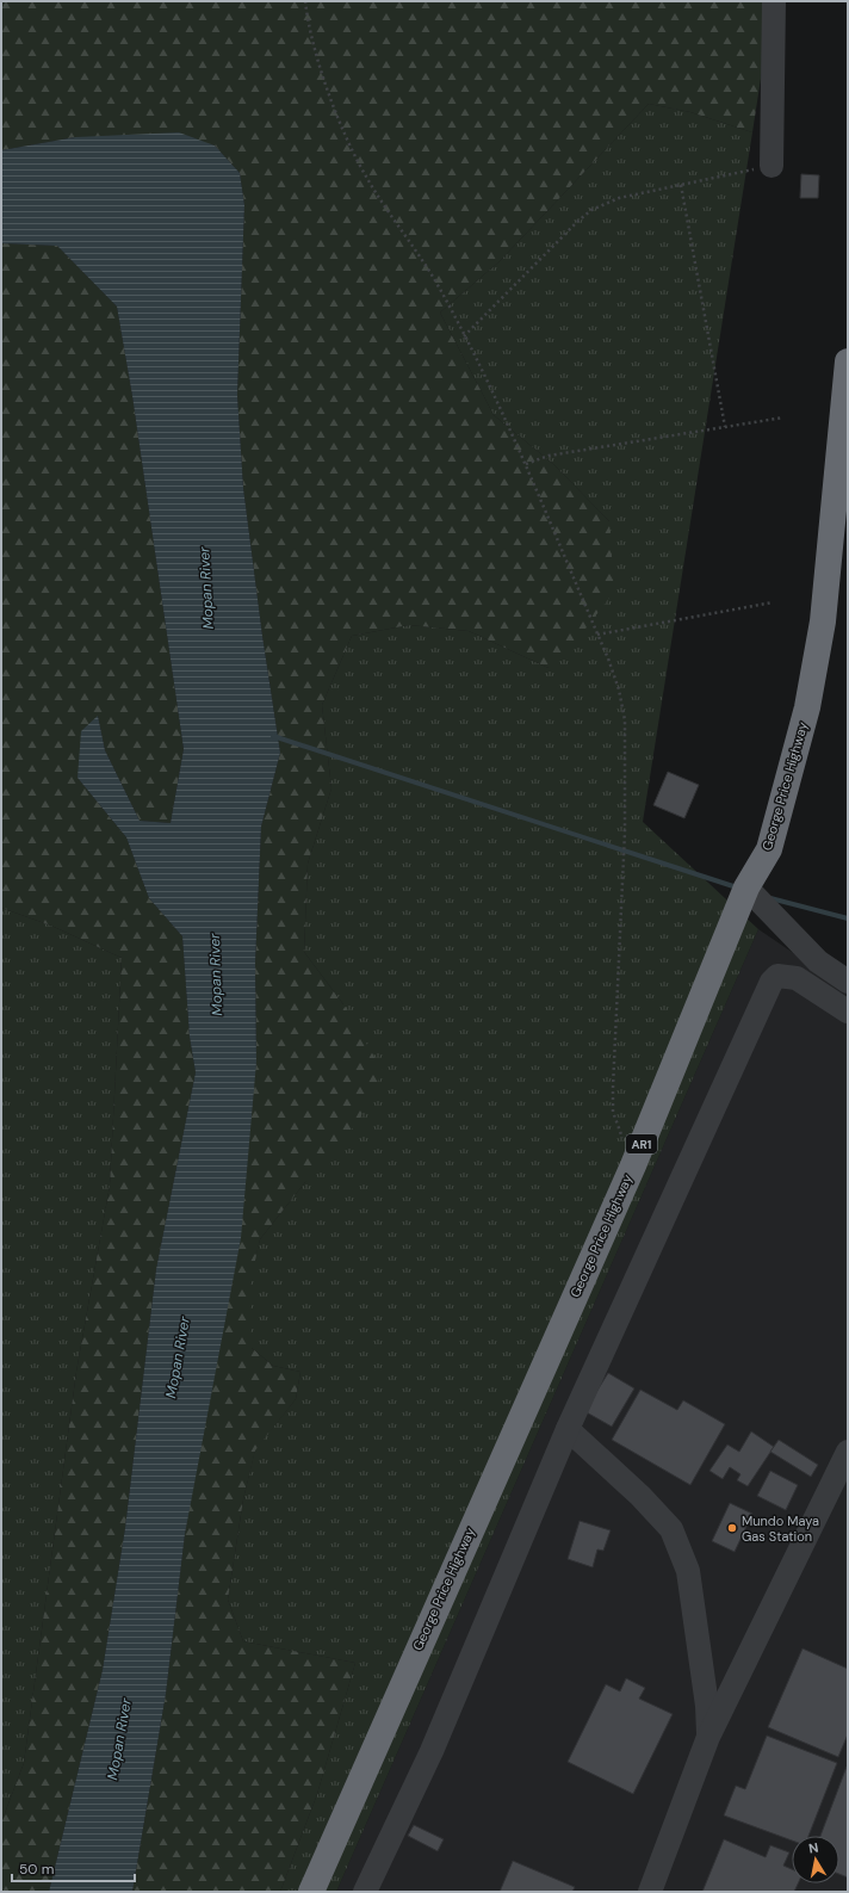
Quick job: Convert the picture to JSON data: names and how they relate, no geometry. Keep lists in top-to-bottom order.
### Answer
{
  "streets": {
    "highway": ["George Price Highway", "AR1"]
  },
  "water": ["Mopan River"],
  "places": ["Mundo Maya Gas Station"],
  "scale_bar": "50 m",
  "north": "top"
}
